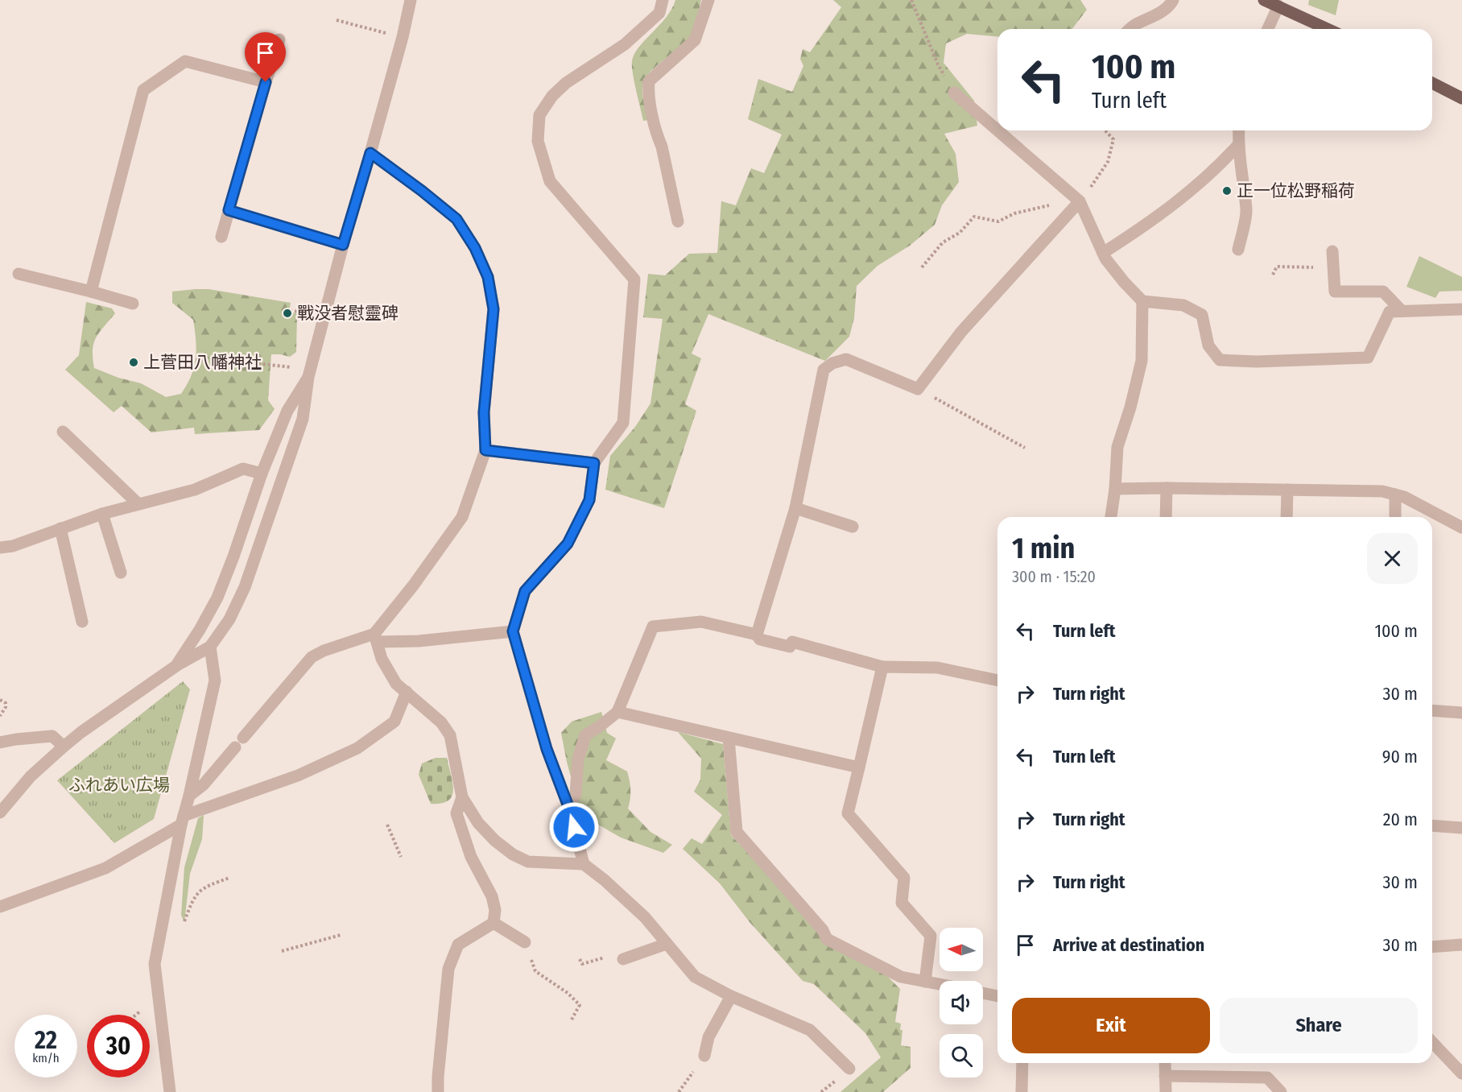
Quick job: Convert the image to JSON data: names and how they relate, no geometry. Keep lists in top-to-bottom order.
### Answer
{
  "parks": ["ふれあい広場"],
  "places": ["正一位松野稲荷", "戰没者慰靈碑", "上菅田八幡神社"],
  "north": "left",
  "page": {
    "turn": ["100 m", "Turn left"],
    "heading": ["1 min", "300 m · 15:20"],
    "list": [
      {
        "name": "Turn left",
        "value": "100 m"
      },
      {
        "name": "Turn right",
        "value": "30 m"
      },
      {
        "name": "Turn left",
        "value": "90 m"
      },
      {
        "name": "Turn right",
        "value": "20 m"
      },
      {
        "name": "Turn right",
        "value": "30 m"
      },
      {
        "name": "Arrive at destination",
        "value": "30 m"
      }
    ],
    "buttons": ["Exit", "Share"],
    "speed": "22 km/h",
    "limit": "30"
  }
}
